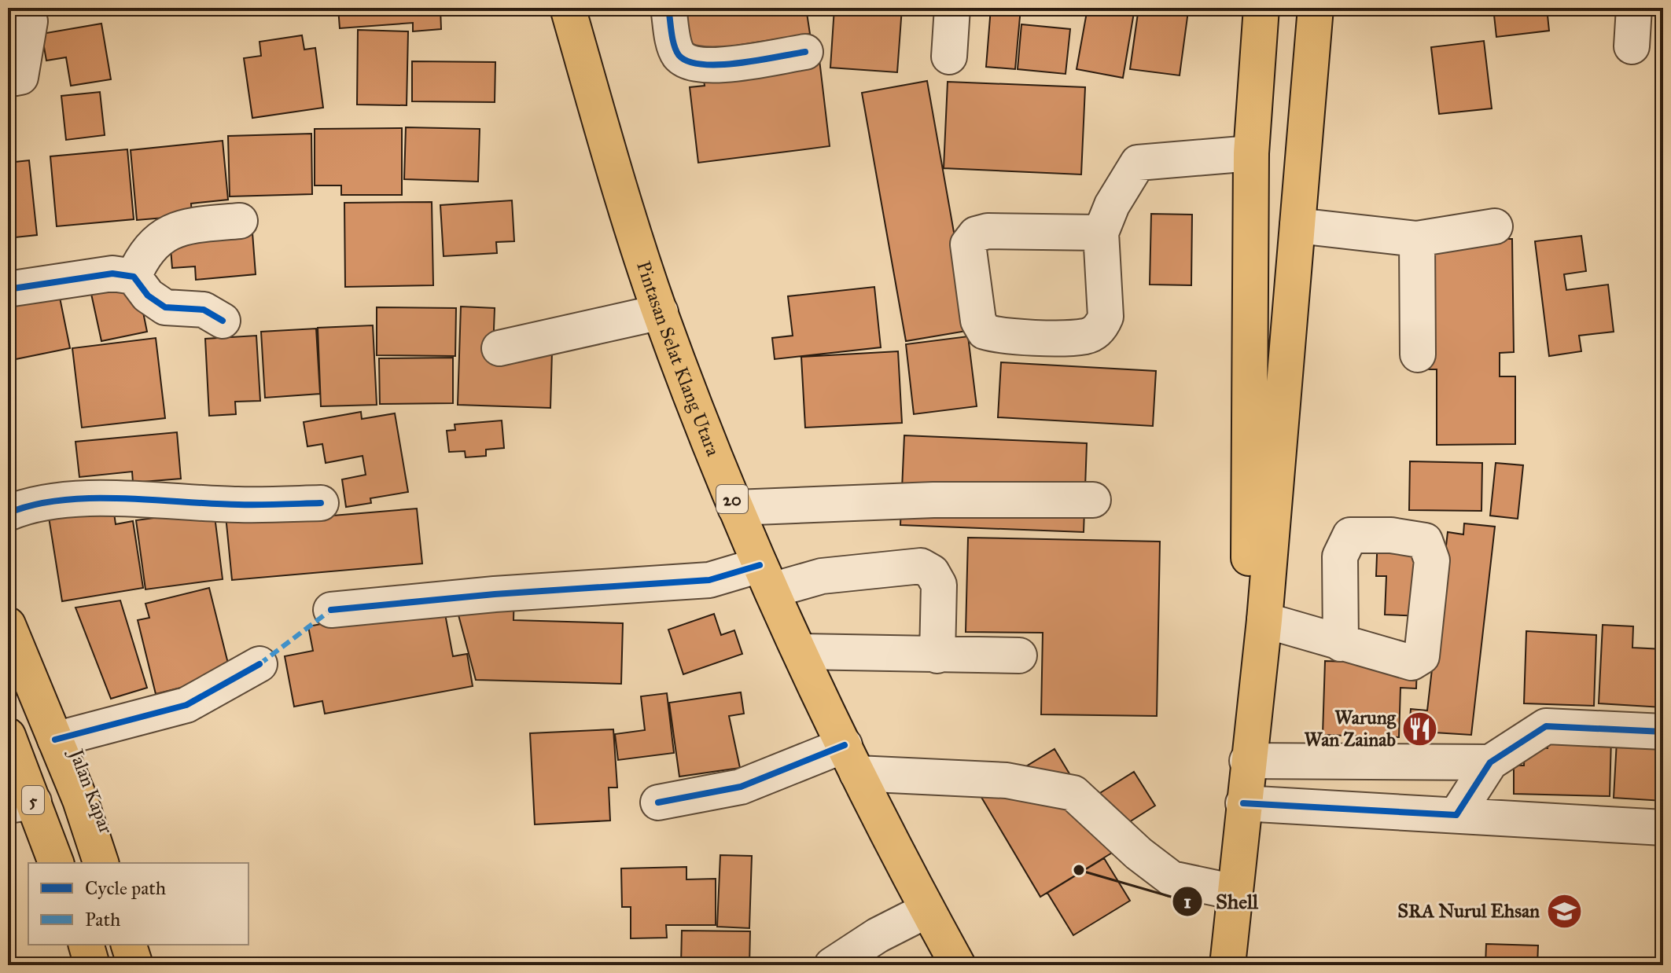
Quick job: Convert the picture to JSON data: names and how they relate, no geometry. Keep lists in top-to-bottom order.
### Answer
{
  "streets": {
    "main road": [
      "Pintasan Selat Klang Utara",
      "20",
      "Jalan Kapar",
      "5"
    ]
  },
  "places": {
    "restaurant": ["Warung Wan Zainab"],
    "other": ["Shell"],
    "school or university": ["SRA Nurul Ehsan"]
  },
  "legend": ["Cycle path", "Path"]
}
